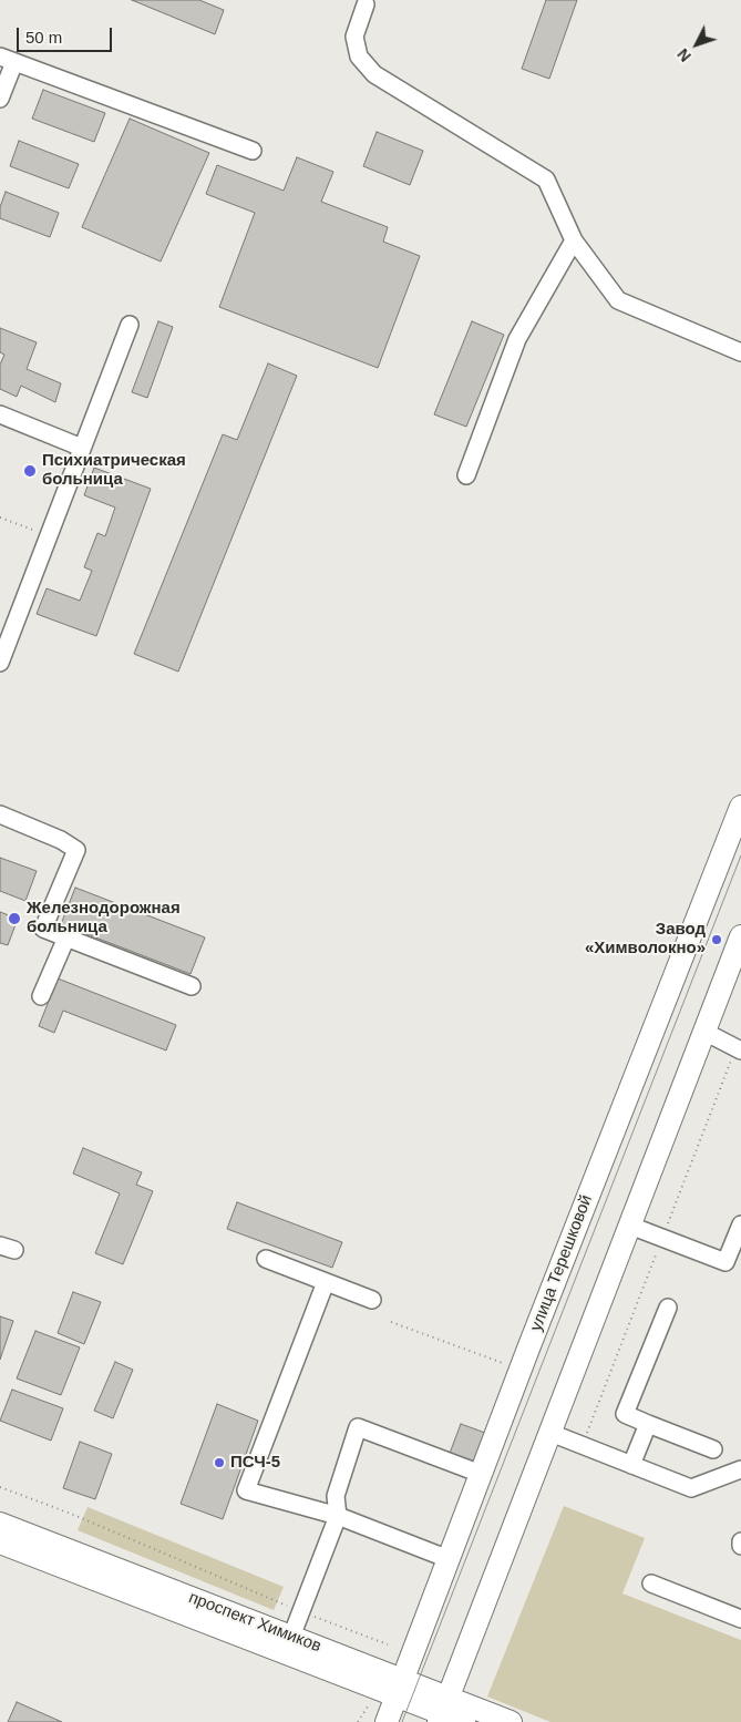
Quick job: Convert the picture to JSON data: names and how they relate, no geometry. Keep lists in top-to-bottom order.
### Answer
{
  "streets": {
    "main road": ["улица Терешковой", "проспект Химиков"]
  },
  "crossings": [
    ["улица Терешковой", "проспект Химиков"]
  ],
  "places": [
    "Психиатрическая больница",
    "Железнодорожная больница",
    "Завод «Химволокно»",
    "ПСЧ-5"
  ],
  "scale_bar": "50 m",
  "north": "bottom left"
}
